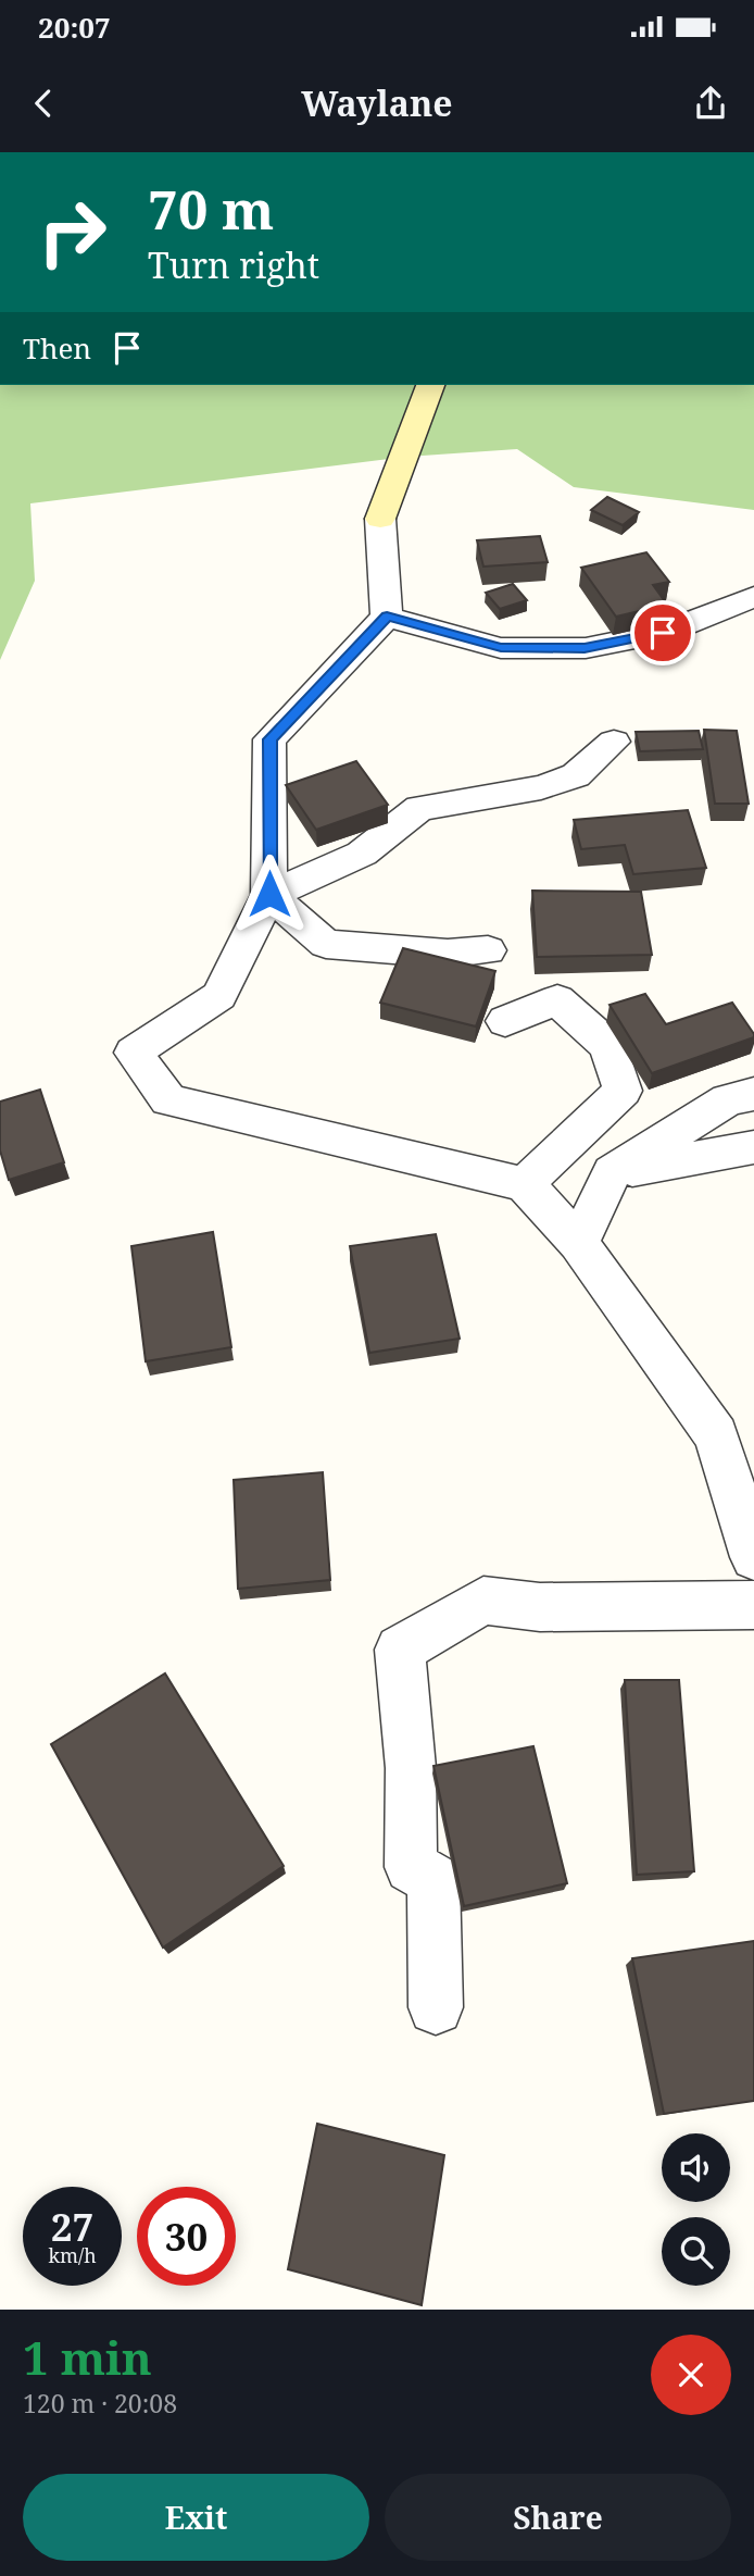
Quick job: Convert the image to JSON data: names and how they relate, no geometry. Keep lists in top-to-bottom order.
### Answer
{
  "page": {
    "status": "20:07",
    "header": "Waylane",
    "turn": ["70 m", "Turn right"],
    "then": "Then",
    "speed": "27 km/h",
    "limit": "30",
    "heading": ["1 min", "120 m · 20:08"],
    "buttons": ["Exit", "Share"]
  }
}
